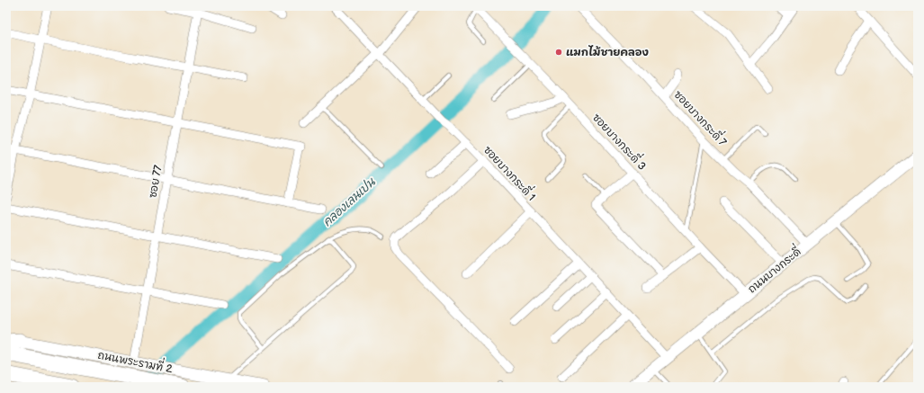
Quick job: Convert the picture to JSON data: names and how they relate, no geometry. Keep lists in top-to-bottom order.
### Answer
{
  "streets": {
    "highway": ["ถนนพระรามที่ 2"],
    "street": [
      "ซอยบางกระดี่ 7",
      "ซอยบางกระดี่ 3",
      "ซอยบางกระดี่ 1",
      "ซอย 77",
      "ถนนบางกระดี่"
    ]
  },
  "crossings": [
    ["ซอยบางกระดี่ 7", "ถนนบางกระดี่"],
    ["ซอยบางกระดี่ 3", "ถนนบางกระดี่"],
    ["ซอยบางกระดี่ 1", "ถนนบางกระดี่"],
    ["ซอย 77", "ถนนพระรามที่ 2"]
  ],
  "water": ["คลองเลนเปน"],
  "places": ["แมกไม้ชายคลอง"]
}
